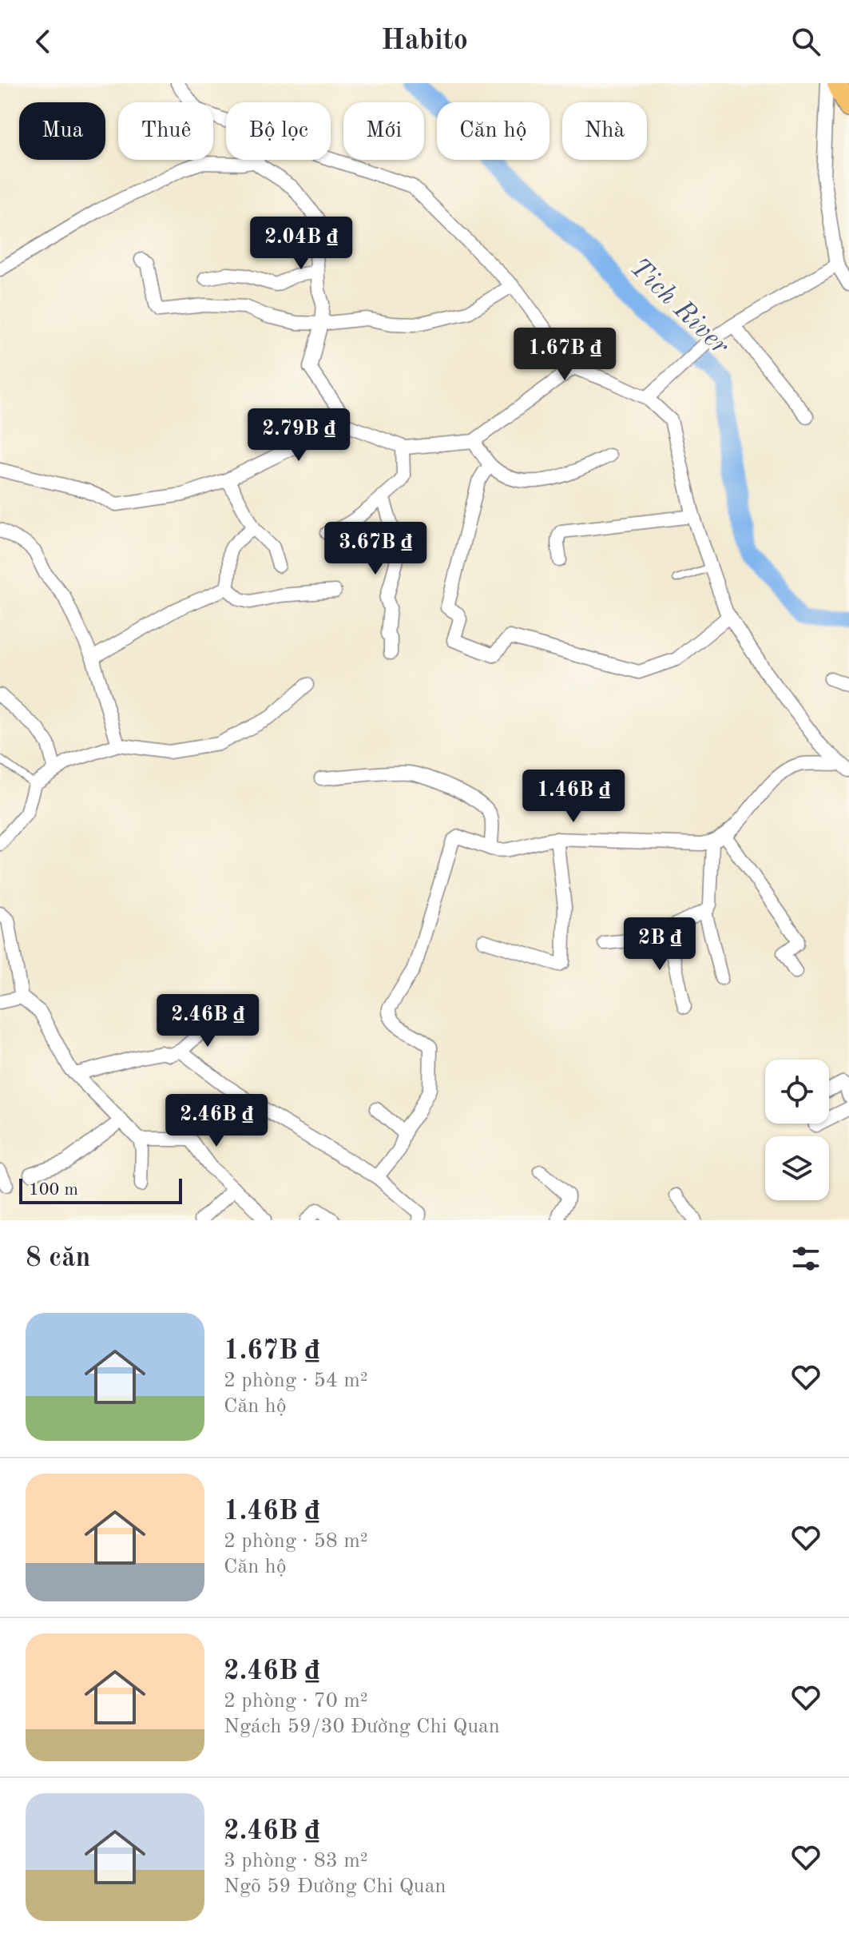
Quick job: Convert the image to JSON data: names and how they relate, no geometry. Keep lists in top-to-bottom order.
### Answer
{
  "water": ["Tich River"],
  "scale_bar": "100 m",
  "page": {
    "header": "Habito",
    "chip": [
      "Mua",
      "Thuê",
      "Bộ lọc",
      "Mới",
      "Căn hộ",
      "Nhà"
    ],
    "price": [
      "2.04B ₫",
      "1.67B ₫",
      "2.79B ₫",
      "3.67B ₫",
      "1.46B ₫",
      "2B ₫",
      "2.46B ₫",
      "2.46B ₫"
    ],
    "scale": "100 m",
    "heading": "8 căn",
    "list": [
      {
        "name": "1.67B ₫",
        "note": "2 phòng · 54 m² · Căn hộ"
      },
      {
        "name": "1.46B ₫",
        "note": "2 phòng · 58 m² · Căn hộ"
      },
      {
        "name": "2.46B ₫",
        "note": "2 phòng · 70 m² · Ngách 59/30 Đường Chi Quan"
      },
      {
        "name": "2.46B ₫",
        "note": "3 phòng · 83 m² · Ngõ 59 Đường Chi Quan"
      }
    ]
  }
}
